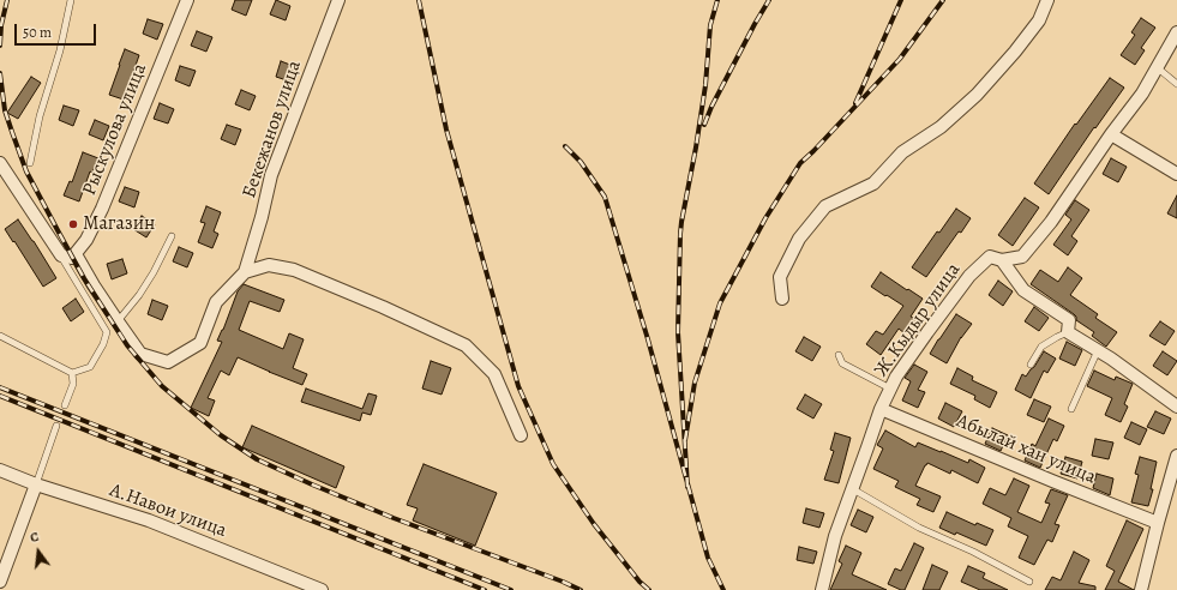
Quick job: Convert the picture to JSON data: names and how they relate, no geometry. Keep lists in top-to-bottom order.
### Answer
{
  "streets": {
    "street": [
      "Рыскулова улица",
      "Бекежанов улица",
      "Ж.Кыдыр улица",
      "Абылай хан улица",
      "А.Навои улица"
    ]
  },
  "crossings": [
    ["Рыскулова улица", "Бекежанов улица"],
    ["Ж.Кыдыр улица", "Абылай хан улица"]
  ],
  "places": ["Магазин"],
  "scale_bar": "50 m",
  "north": "top"
}
